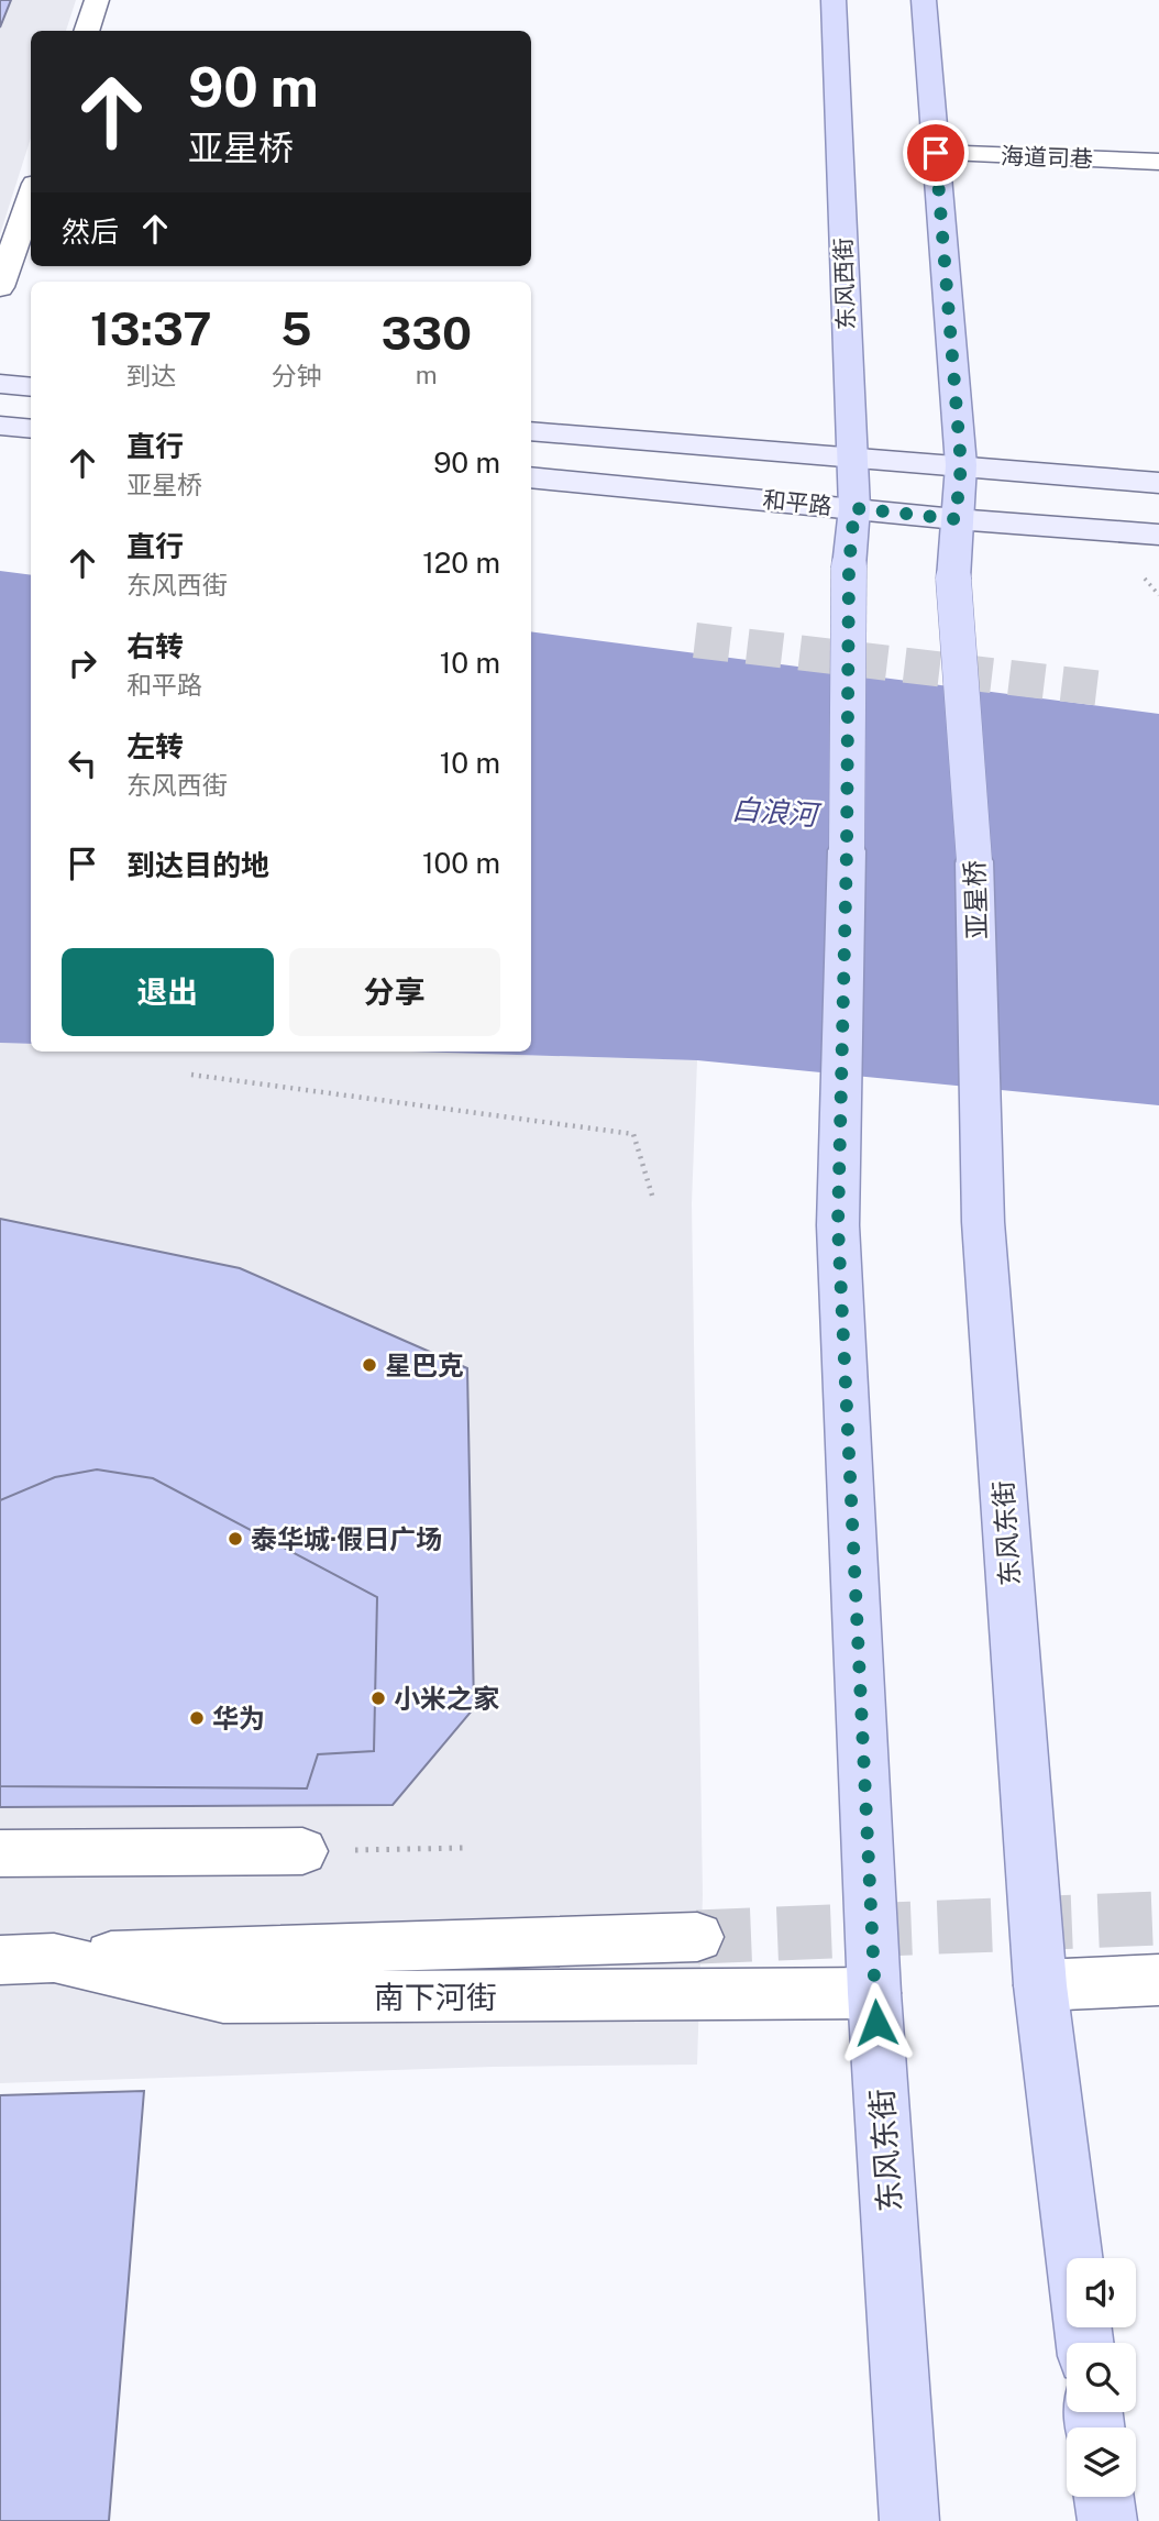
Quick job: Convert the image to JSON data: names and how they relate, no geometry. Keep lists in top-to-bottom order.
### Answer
{
  "streets": {
    "main road": [
      "东风西街",
      "和平路",
      "亚星桥",
      "东风东街"
    ],
    "street": ["海道司巷", "南下河街"]
  },
  "crossings": [
    ["东风西街", "和平路"],
    ["东风西街", "东风东街"],
    ["和平路", "亚星桥"],
    ["亚星桥", "东风东街"],
    ["东风东街", "南下河街"]
  ],
  "water": ["白浪河"],
  "places": [
    "星巴克",
    "泰华城·假日广场",
    "小米之家",
    "华为"
  ],
  "page": {
    "turn": ["90 m", "亚星桥"],
    "then": "然后",
    "eta": [
      "13:37",
      "到达",
      "5",
      "分钟",
      "330",
      "m"
    ],
    "list": [
      {
        "name": "直行",
        "note": "亚星桥",
        "value": "90 m"
      },
      {
        "name": "直行",
        "note": "东风西街",
        "value": "120 m"
      },
      {
        "name": "右转",
        "note": "和平路",
        "value": "10 m"
      },
      {
        "name": "左转",
        "note": "东风西街",
        "value": "10 m"
      },
      {
        "name": "到达目的地",
        "value": "100 m"
      }
    ],
    "buttons": ["退出", "分享"]
  }
}
